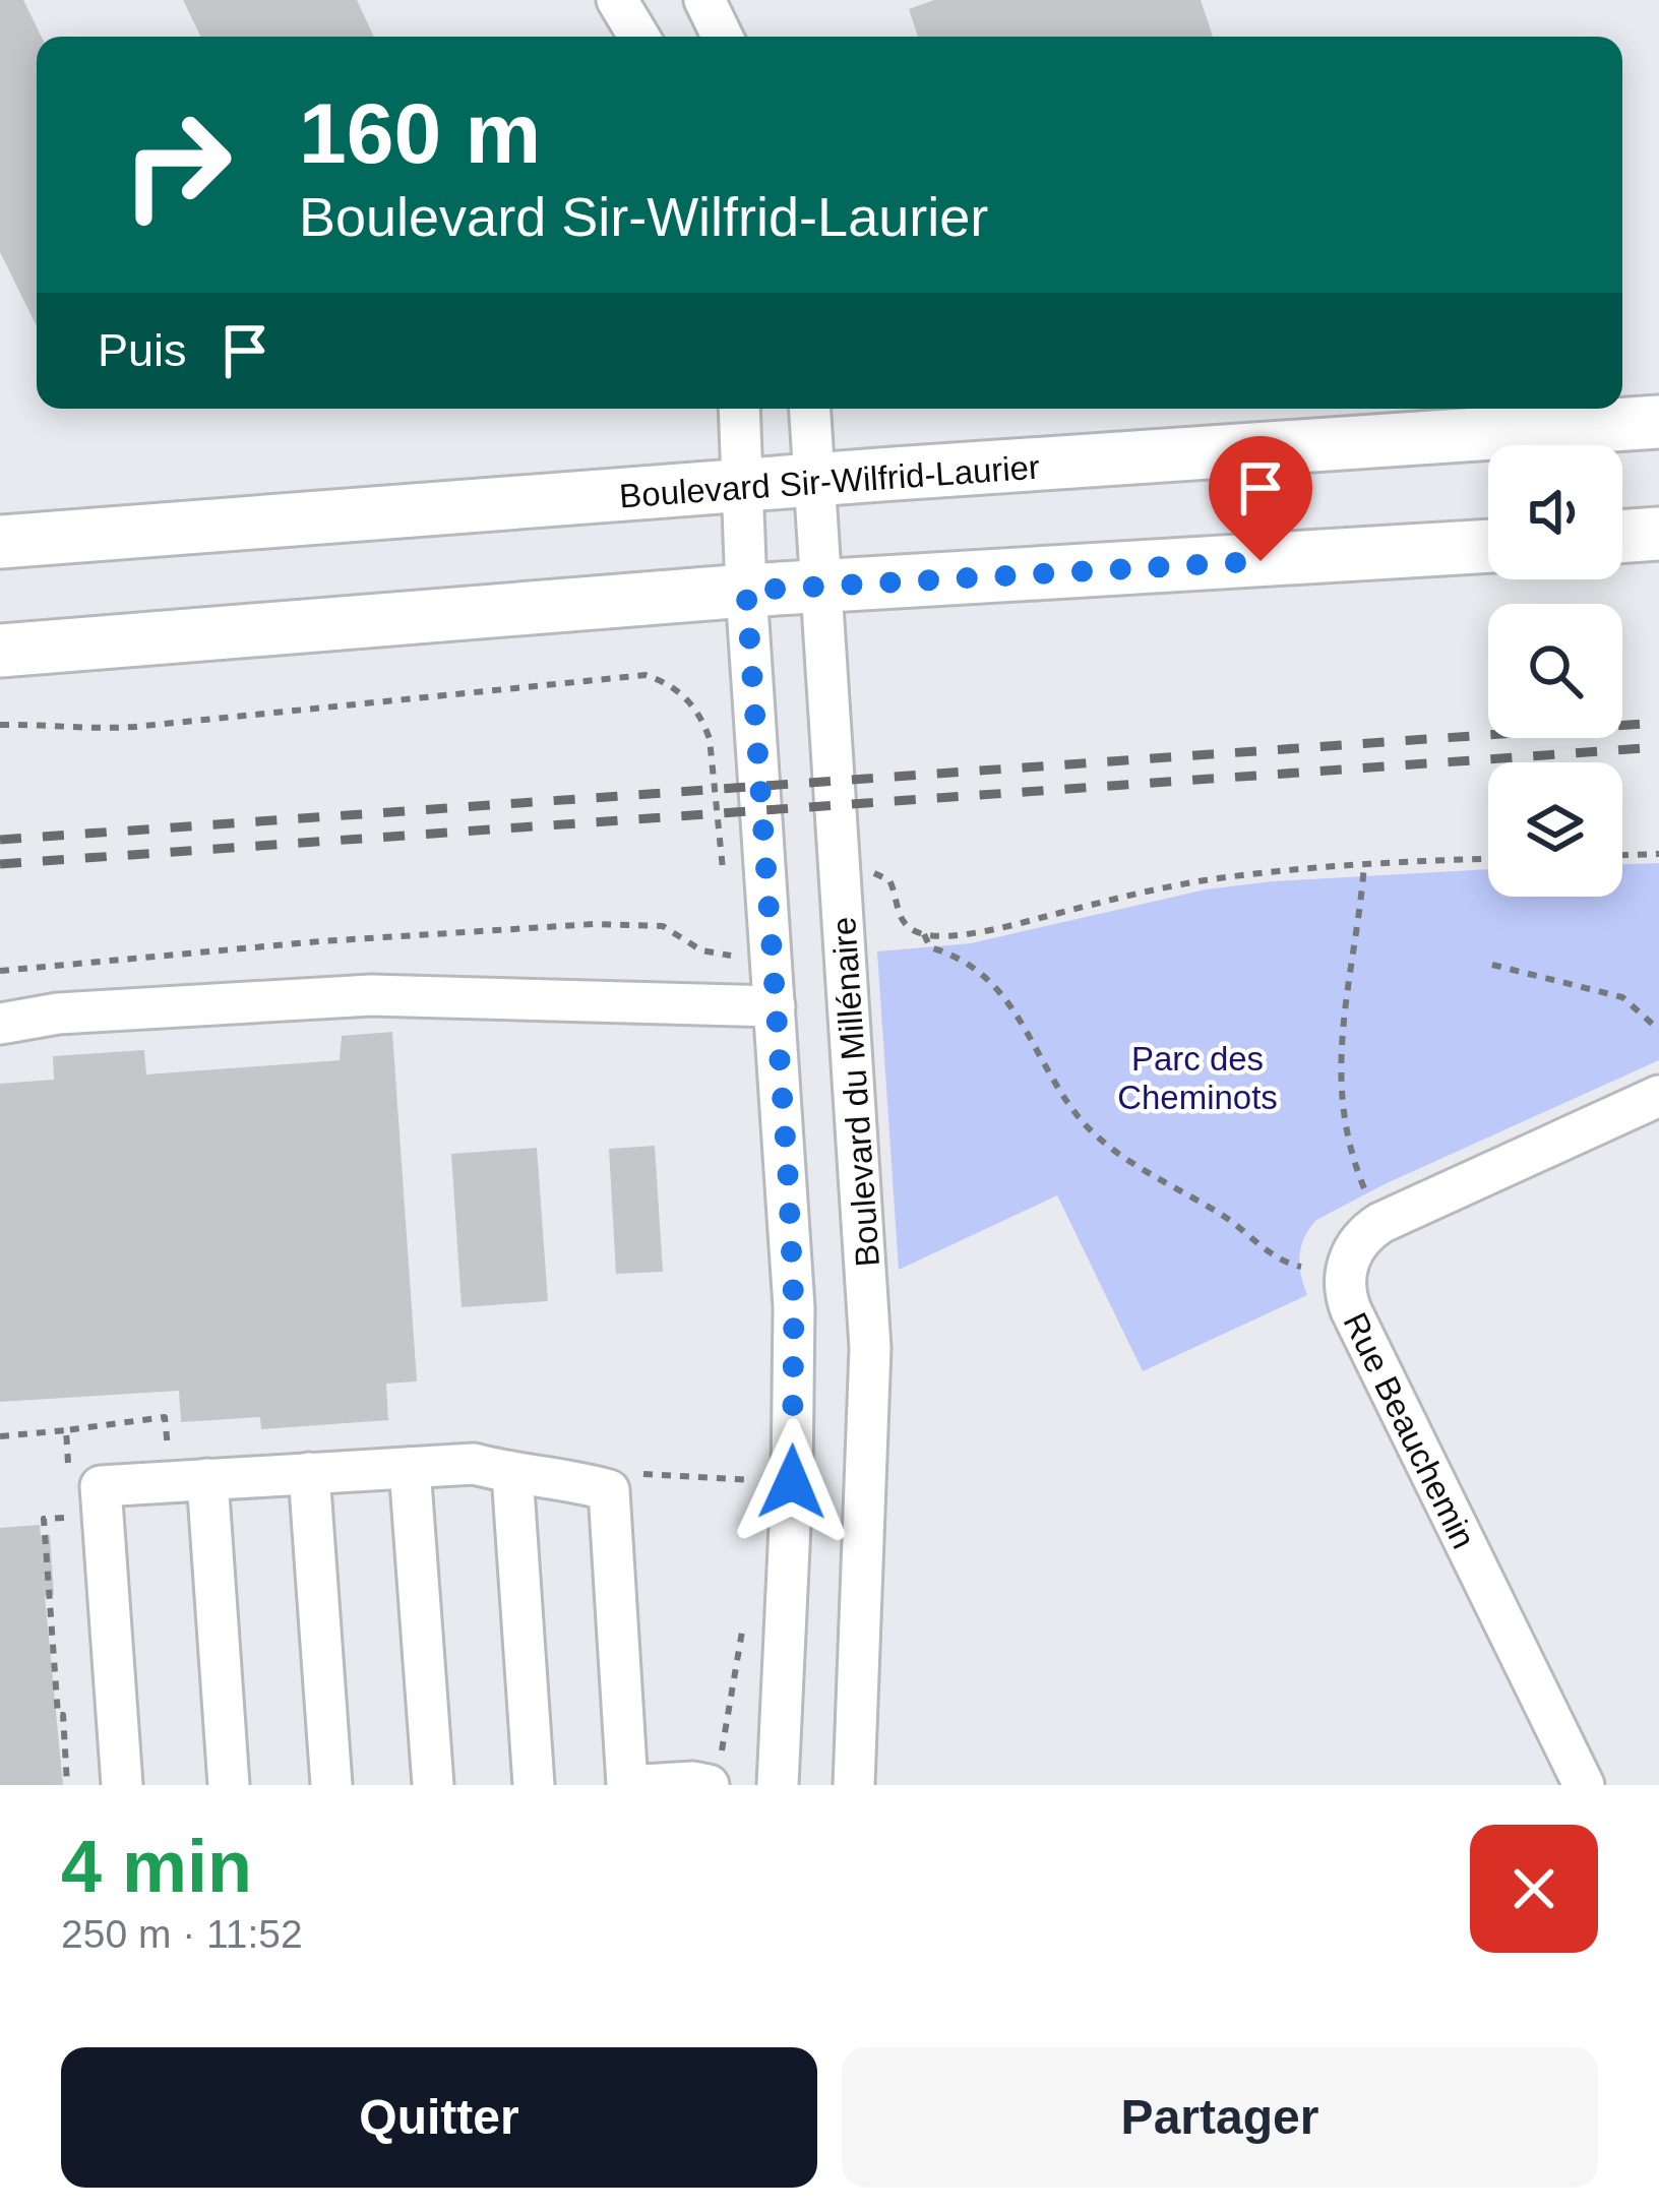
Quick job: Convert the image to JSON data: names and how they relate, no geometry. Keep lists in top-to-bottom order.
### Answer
{
  "streets": {
    "main road": ["Boulevard Sir-Wilfrid-Laurier"],
    "street": ["Boulevard du Millénaire", "Rue Beauchemin"]
  },
  "crossings": [
    ["Boulevard Sir-Wilfrid-Laurier", "Boulevard du Millénaire"]
  ],
  "parks": ["Parc des Cheminots"],
  "page": {
    "turn": ["160 m", "Boulevard Sir-Wilfrid-Laurier"],
    "then": "Puis",
    "heading": ["4 min", "250 m · 11:52"],
    "buttons": ["Quitter", "Partager"]
  }
}
